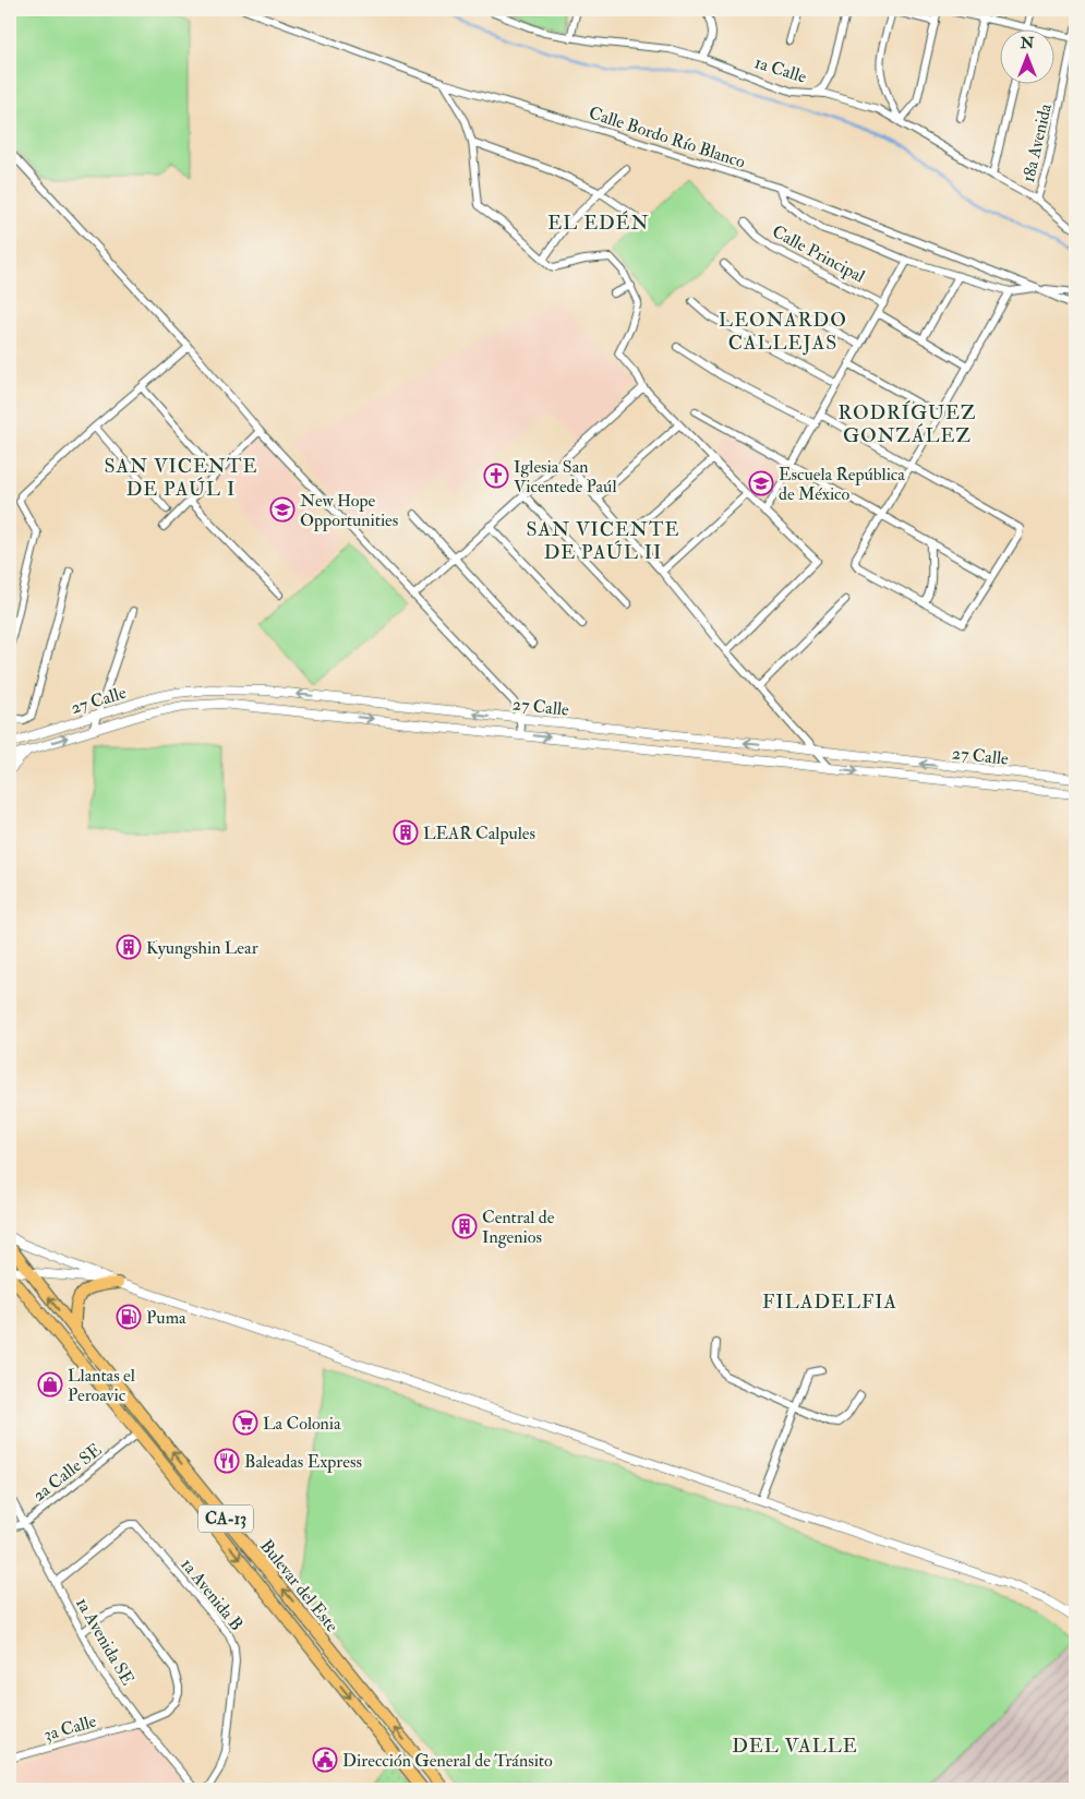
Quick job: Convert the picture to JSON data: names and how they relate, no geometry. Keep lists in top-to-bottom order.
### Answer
{
  "streets": {
    "highway": ["CA-13", "Bulevar del Este"],
    "street": [
      "1a Calle",
      "Calle Bordo Río Blanco",
      "18a Avenida",
      "Calle Principal",
      "27 Calle",
      "2a Calle SE",
      "1a Avenida B",
      "1a Avenida SE",
      "3a Calle"
    ]
  },
  "crossings": [
    ["1a Calle", "18a Avenida"],
    ["2a Calle SE", "Bulevar del Este"],
    ["2a Calle SE", "1a Avenida SE"],
    ["1a Avenida B", "1a Avenida SE"],
    ["1a Avenida SE", "3a Calle"]
  ],
  "districts": [
    "EL EDÉN",
    "LEONARDO CALLEJAS",
    "RODRÍGUEZ GONZÁLEZ",
    "SAN VICENTE DE PAÚL I",
    "SAN VICENTE DE PAÚL II",
    "FILADELFIA",
    "DEL VALLE"
  ],
  "places": {
    "church": ["Iglesia San Vicentede Paúl"],
    "school or university": ["Escuela República de México", "New Hope Opportunities"],
    "building": ["LEAR Calpules", "Kyungshin Lear", "Central de Ingenios"],
    "fuel station": ["Puma"],
    "shop": ["Llantas el Peroavic"],
    "supermarket": ["La Colonia"],
    "restaurant": ["Baleadas Express"],
    "public building": ["Dirección General de Tránsito"]
  },
  "north": "top"
}
